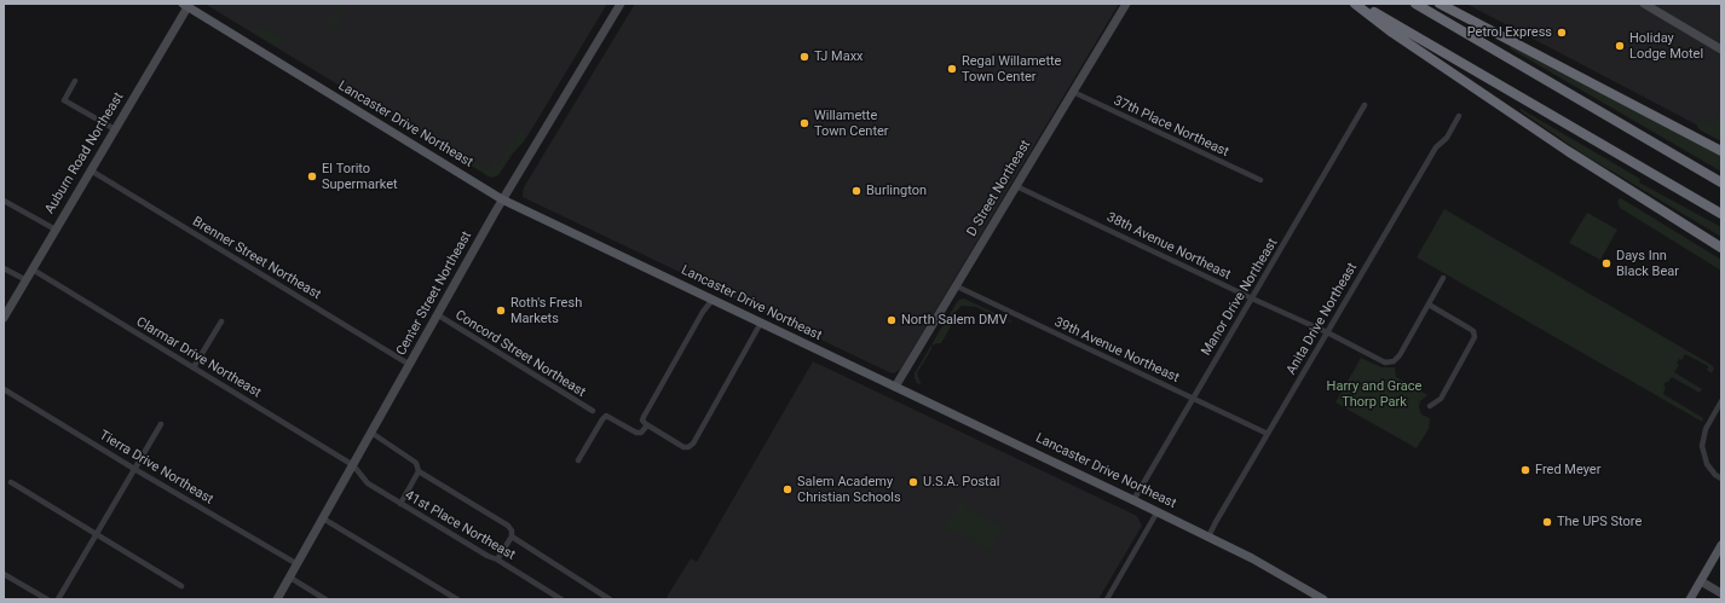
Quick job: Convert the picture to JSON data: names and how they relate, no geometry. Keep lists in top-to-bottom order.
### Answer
{
  "streets": {
    "main road": ["Lancaster Drive Northeast"],
    "street": [
      "37th Place Northeast",
      "Auburn Road Northeast",
      "D Street Northeast",
      "38th Avenue Northeast",
      "Brenner Street Northeast",
      "Center Street Northeast",
      "Manor Drive Northeast",
      "Anita Drive Northeast",
      "39th Avenue Northeast",
      "Concord Street Northeast",
      "Clarmar Drive Northeast",
      "Tierra Drive Northeast",
      "41st Place Northeast"
    ]
  },
  "crossings": [
    ["Lancaster Drive Northeast", "Auburn Road Northeast"],
    ["Lancaster Drive Northeast", "D Street Northeast"],
    ["Lancaster Drive Northeast", "Center Street Northeast"],
    ["Lancaster Drive Northeast", "Manor Drive Northeast"],
    ["Lancaster Drive Northeast", "Anita Drive Northeast"],
    ["37th Place Northeast", "D Street Northeast"],
    ["Auburn Road Northeast", "Brenner Street Northeast"],
    ["Auburn Road Northeast", "Clarmar Drive Northeast"],
    ["D Street Northeast", "38th Avenue Northeast"],
    ["D Street Northeast", "39th Avenue Northeast"],
    ["38th Avenue Northeast", "Manor Drive Northeast"],
    ["38th Avenue Northeast", "Anita Drive Northeast"],
    ["Brenner Street Northeast", "Center Street Northeast"],
    ["Center Street Northeast", "Concord Street Northeast"],
    ["Center Street Northeast", "Clarmar Drive Northeast"],
    ["Center Street Northeast", "Tierra Drive Northeast"],
    ["Center Street Northeast", "41st Place Northeast"],
    ["Manor Drive Northeast", "39th Avenue Northeast"],
    ["Anita Drive Northeast", "39th Avenue Northeast"],
    ["Clarmar Drive Northeast", "41st Place Northeast"]
  ],
  "parks": ["Harry and Grace Thorp Park"],
  "places": [
    "Petrol Express",
    "Holiday Lodge Motel",
    "TJ Maxx",
    "Regal Willamette Town Center",
    "Willamette Town Center",
    "El Torito Supermarket",
    "Burlington",
    "Days Inn Black Bear",
    "Roth's Fresh Markets",
    "North Salem DMV",
    "Fred Meyer",
    "U.S.A. Postal",
    "Salem Academy Christian Schools",
    "The UPS Store"
  ]
}
